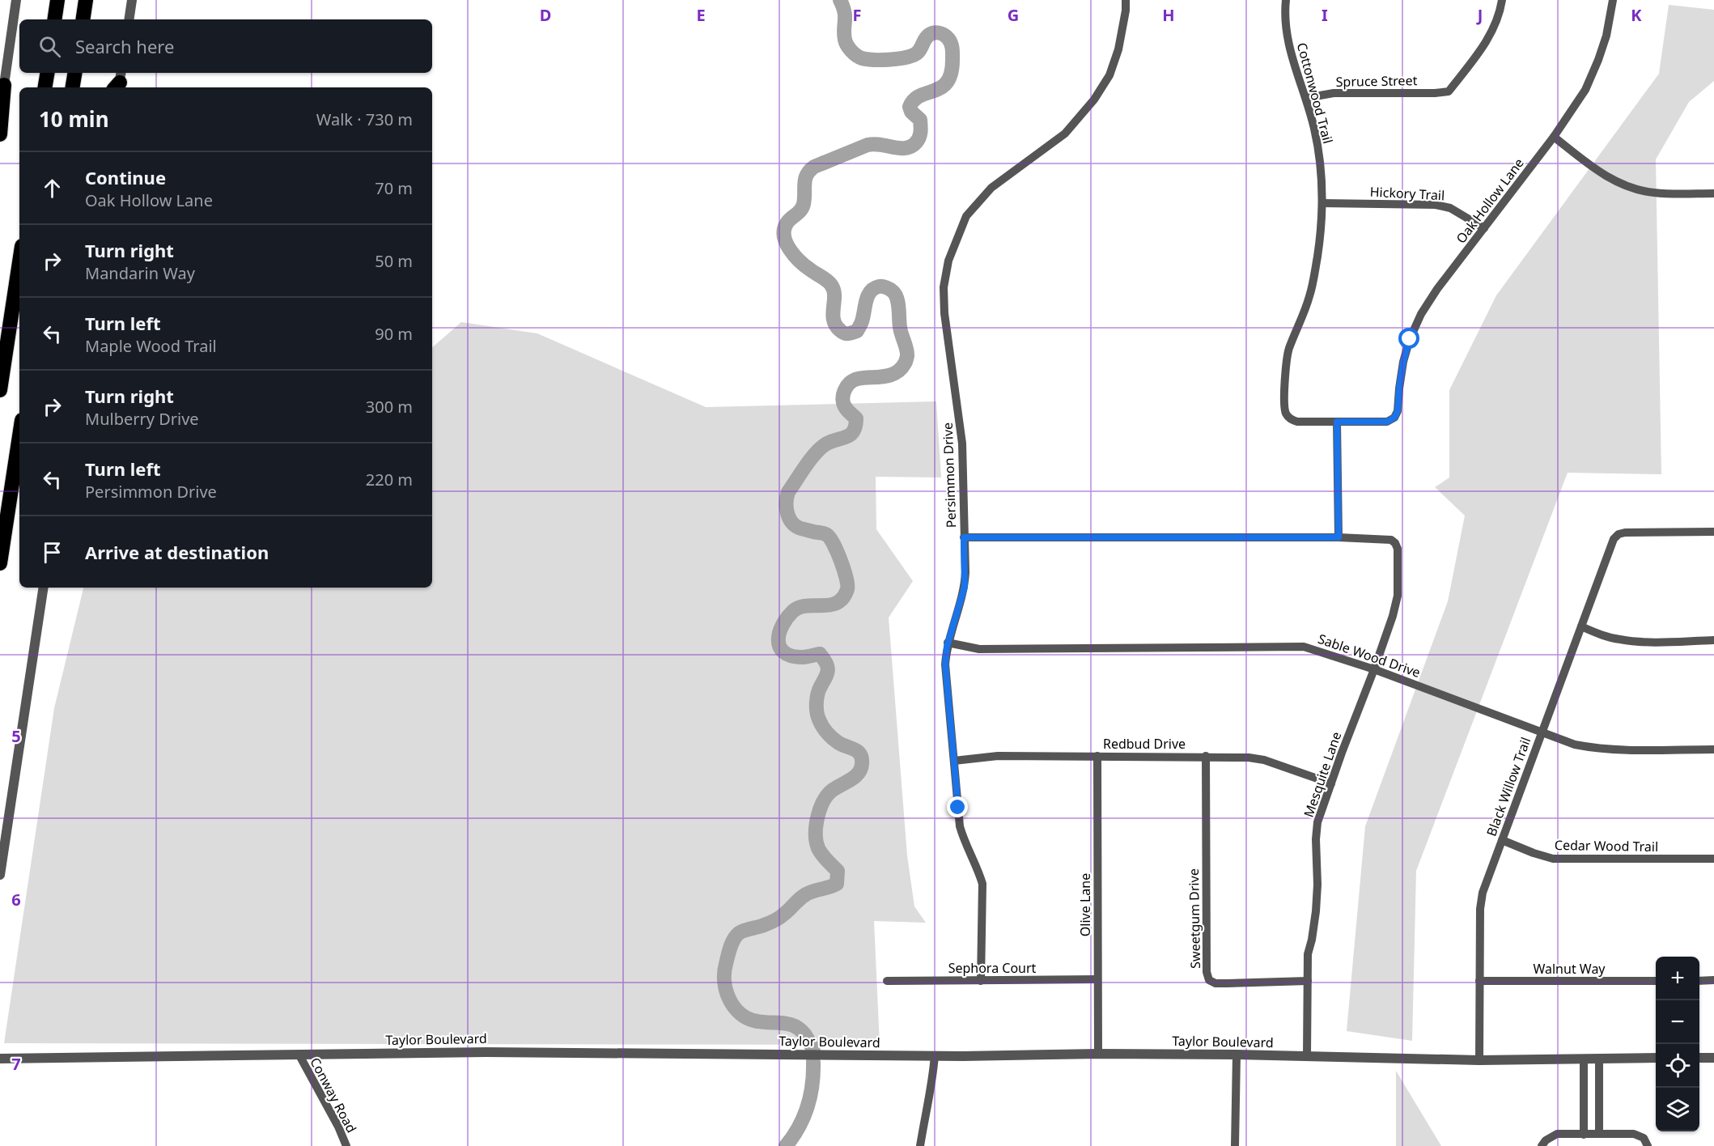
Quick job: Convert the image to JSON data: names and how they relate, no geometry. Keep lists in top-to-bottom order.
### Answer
{
  "streets": {
    "street": [
      "Spruce Street",
      "Cottonwood Trail",
      "Hickory Trail",
      "Oak Hollow Lane",
      "Persimmon Drive",
      "Sable Wood Drive",
      "Redbud Drive",
      "Mesquite Lane",
      "Black Willow Trail",
      "Cedar Wood Trail",
      "Olive Lane",
      "Sweetgum Drive",
      "Sephora Court",
      "Walnut Way",
      "Taylor Boulevard",
      "Conway Road"
    ]
  },
  "crossings": [
    ["Spruce Street", "Cottonwood Trail"],
    ["Cottonwood Trail", "Hickory Trail"],
    ["Cottonwood Trail", "Oak Hollow Lane"],
    ["Hickory Trail", "Oak Hollow Lane"],
    ["Persimmon Drive", "Sable Wood Drive"],
    ["Persimmon Drive", "Redbud Drive"],
    ["Persimmon Drive", "Sephora Court"],
    ["Sable Wood Drive", "Mesquite Lane"],
    ["Sable Wood Drive", "Black Willow Trail"],
    ["Redbud Drive", "Mesquite Lane"],
    ["Redbud Drive", "Olive Lane"],
    ["Redbud Drive", "Sweetgum Drive"],
    ["Mesquite Lane", "Sweetgum Drive"],
    ["Mesquite Lane", "Taylor Boulevard"],
    ["Black Willow Trail", "Cedar Wood Trail"],
    ["Black Willow Trail", "Walnut Way"],
    ["Black Willow Trail", "Taylor Boulevard"],
    ["Olive Lane", "Sephora Court"],
    ["Olive Lane", "Taylor Boulevard"],
    ["Taylor Boulevard", "Conway Road"]
  ],
  "page": {
    "search": "Search here",
    "heading": ["10 min", "Walk · 730 m"],
    "list": [
      ["Continue", "Oak Hollow Lane", "70 m"],
      ["Turn right", "Mandarin Way", "50 m"],
      ["Turn left", "Maple Wood Trail", "90 m"],
      ["Turn right", "Mulberry Drive", "300 m"],
      ["Turn left", "Persimmon Drive", "220 m"],
      "Arrive at destination"
    ],
    "map_buttons": ["+", "−"]
  },
  "grid": {
    "columns": [
      "D",
      "E",
      "F",
      "G",
      "H",
      "I",
      "J",
      "K"
    ],
    "rows": ["5", "6", "7"]
  }
}
